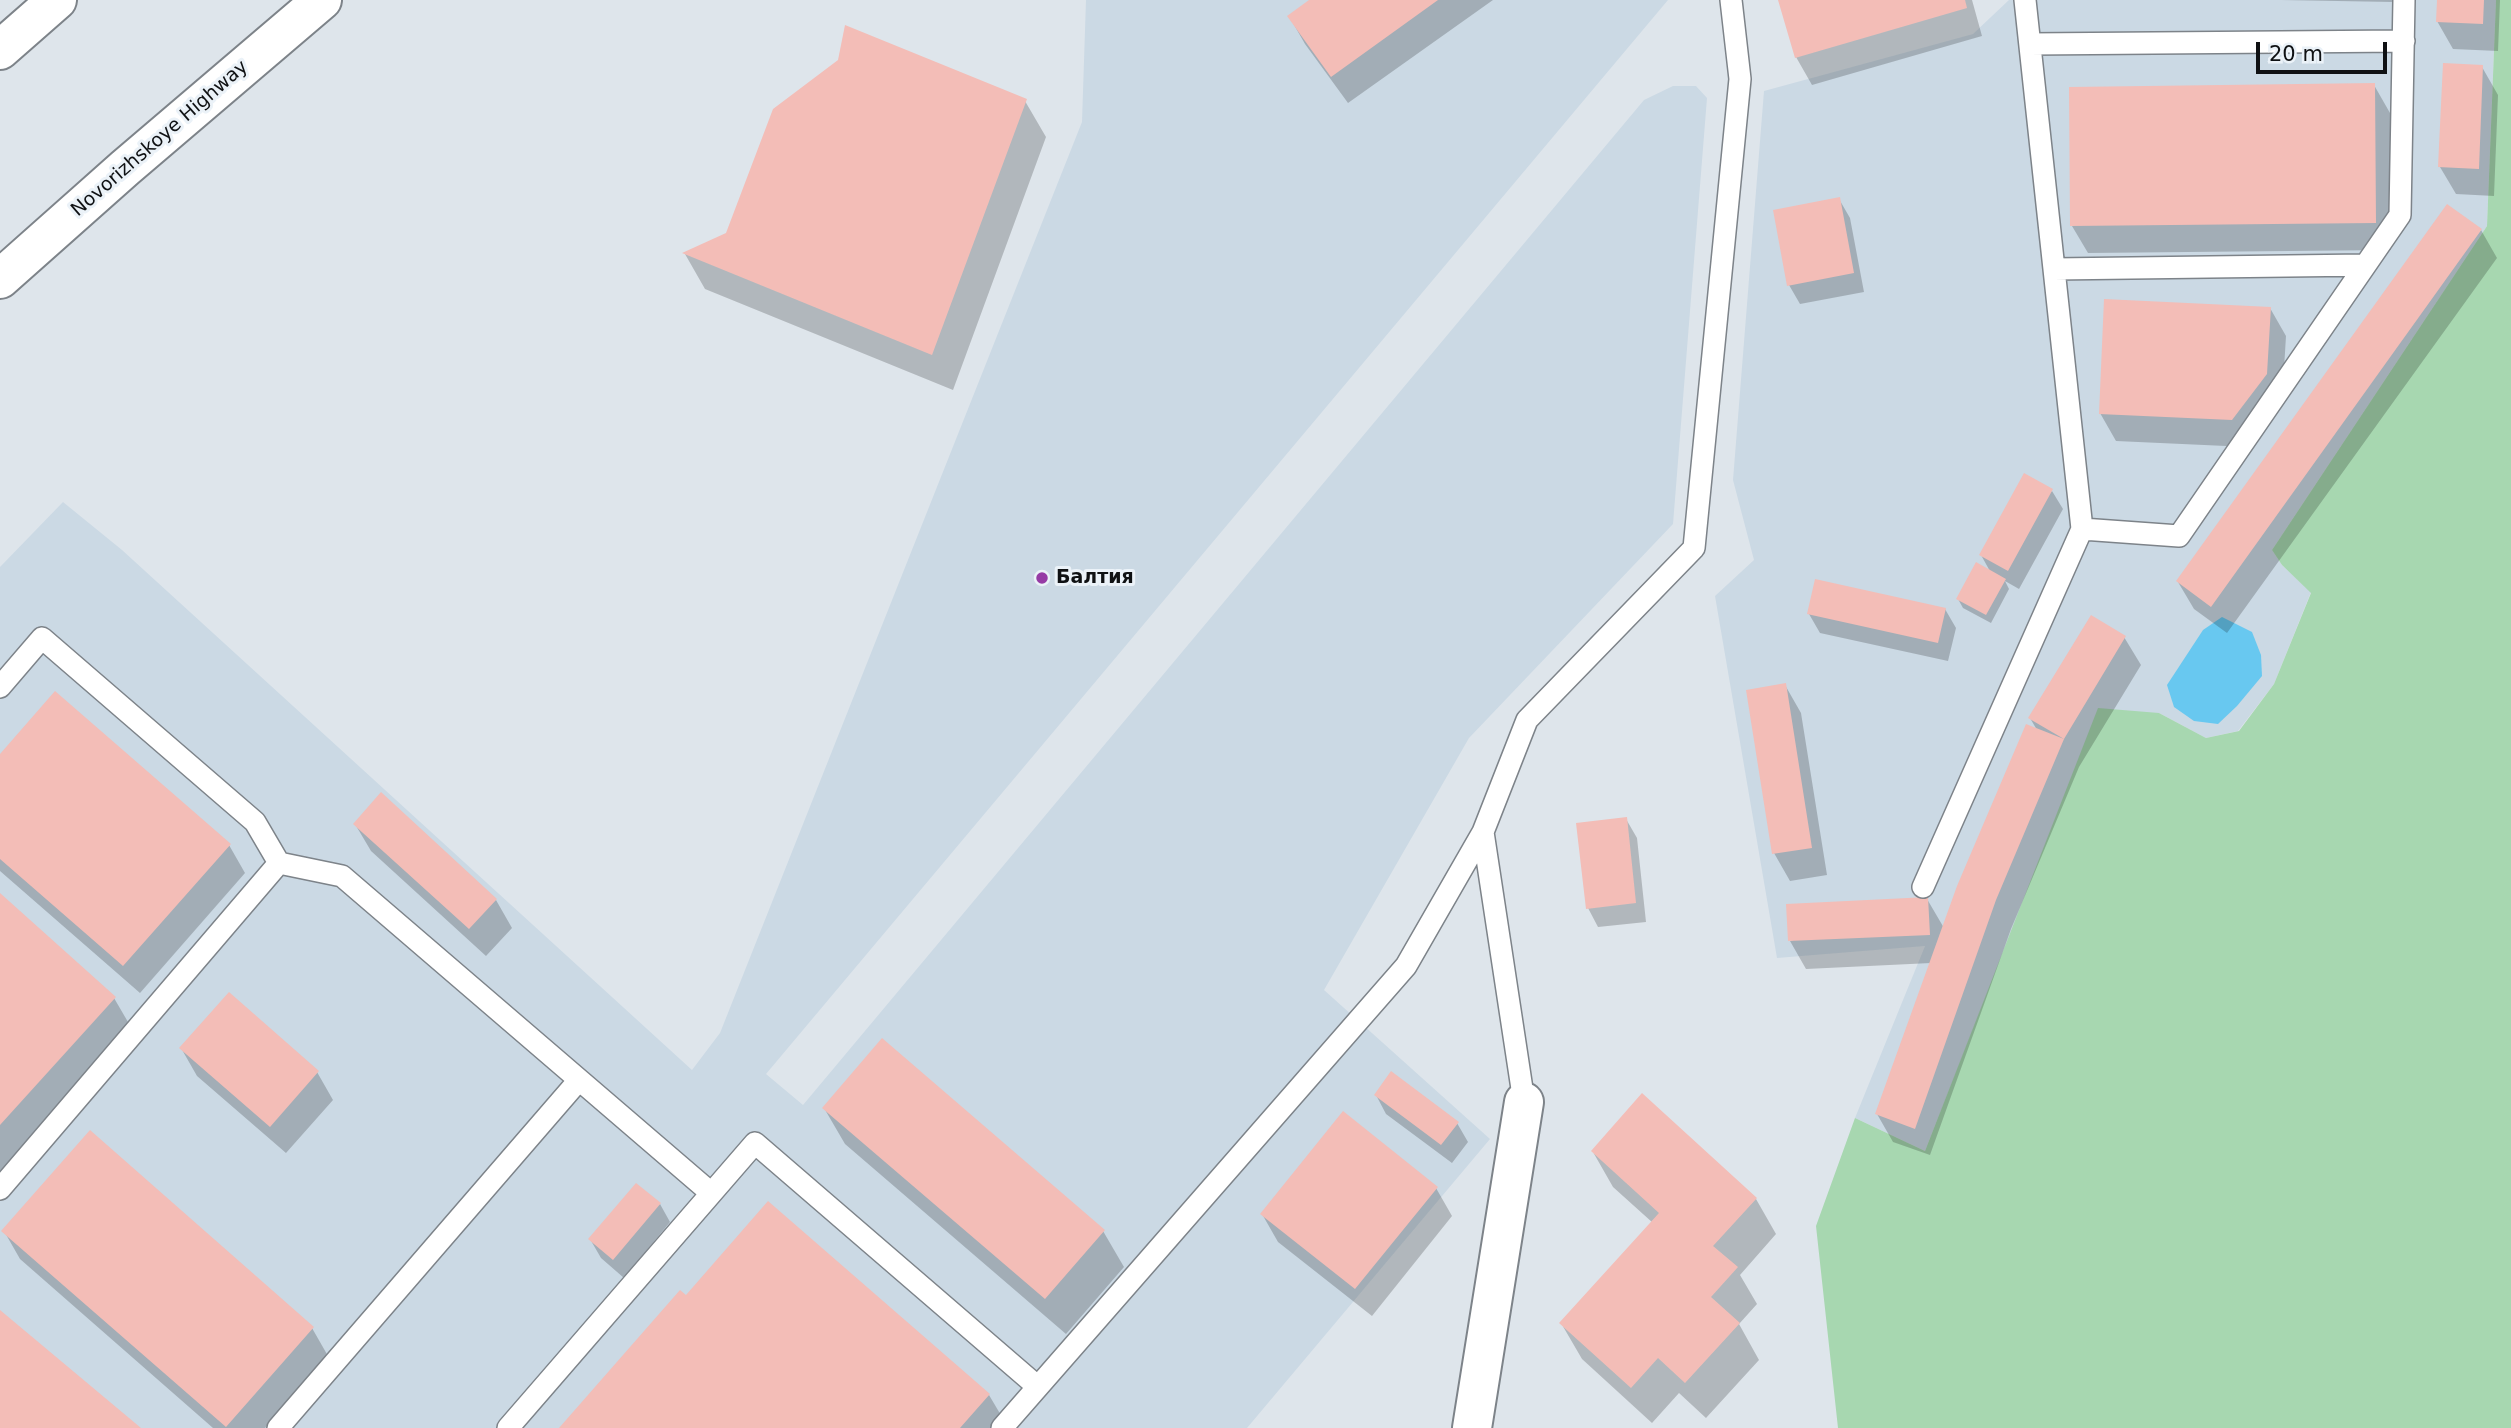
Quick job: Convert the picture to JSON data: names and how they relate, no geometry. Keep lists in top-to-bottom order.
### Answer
{
  "streets": {
    "main road": ["Novorizhskoye Highway"]
  },
  "places": ["Балтия"],
  "scale_bar": "20 m"
}
